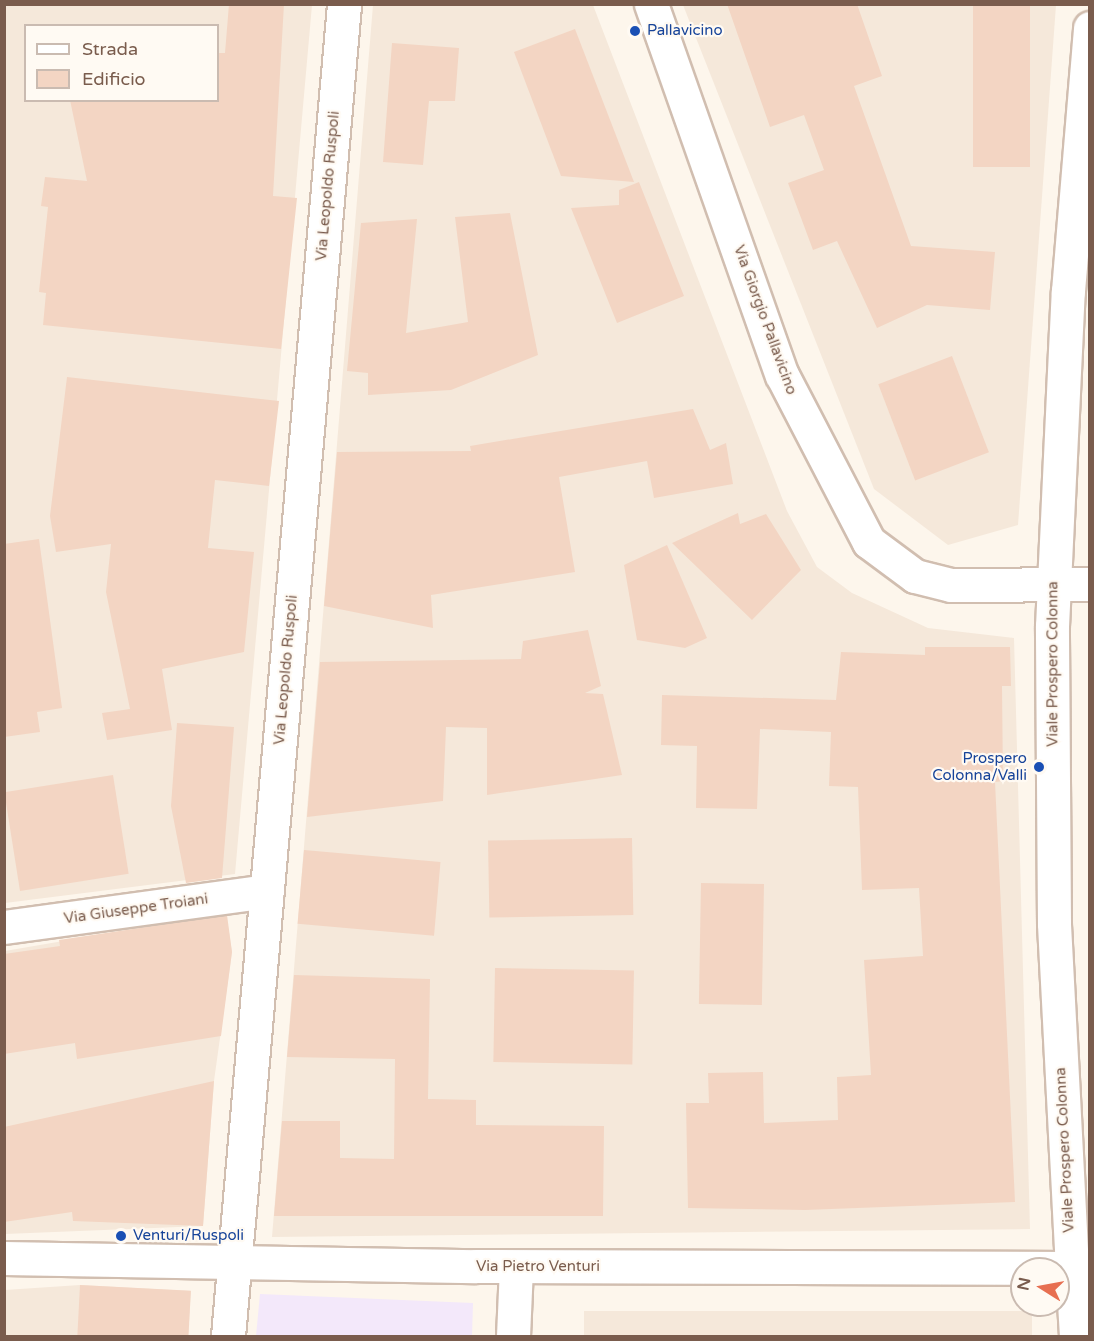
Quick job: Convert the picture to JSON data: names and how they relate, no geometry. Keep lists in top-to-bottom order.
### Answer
{
  "streets": {
    "street": [
      "Via Leopoldo Ruspoli",
      "Via Giorgio Pallavicino",
      "Viale Prospero Colonna",
      "Via Giuseppe Troiani",
      "Via Pietro Venturi"
    ]
  },
  "crossings": [
    ["Via Leopoldo Ruspoli", "Via Giuseppe Troiani"],
    ["Via Leopoldo Ruspoli", "Via Pietro Venturi"],
    ["Via Giorgio Pallavicino", "Viale Prospero Colonna"],
    ["Viale Prospero Colonna", "Via Pietro Venturi"]
  ],
  "places": ["Pallavicino", "Prospero Colonna/Valli", "Venturi/Ruspoli"],
  "legend": ["Strada", "Edificio"],
  "north": "left"
}
